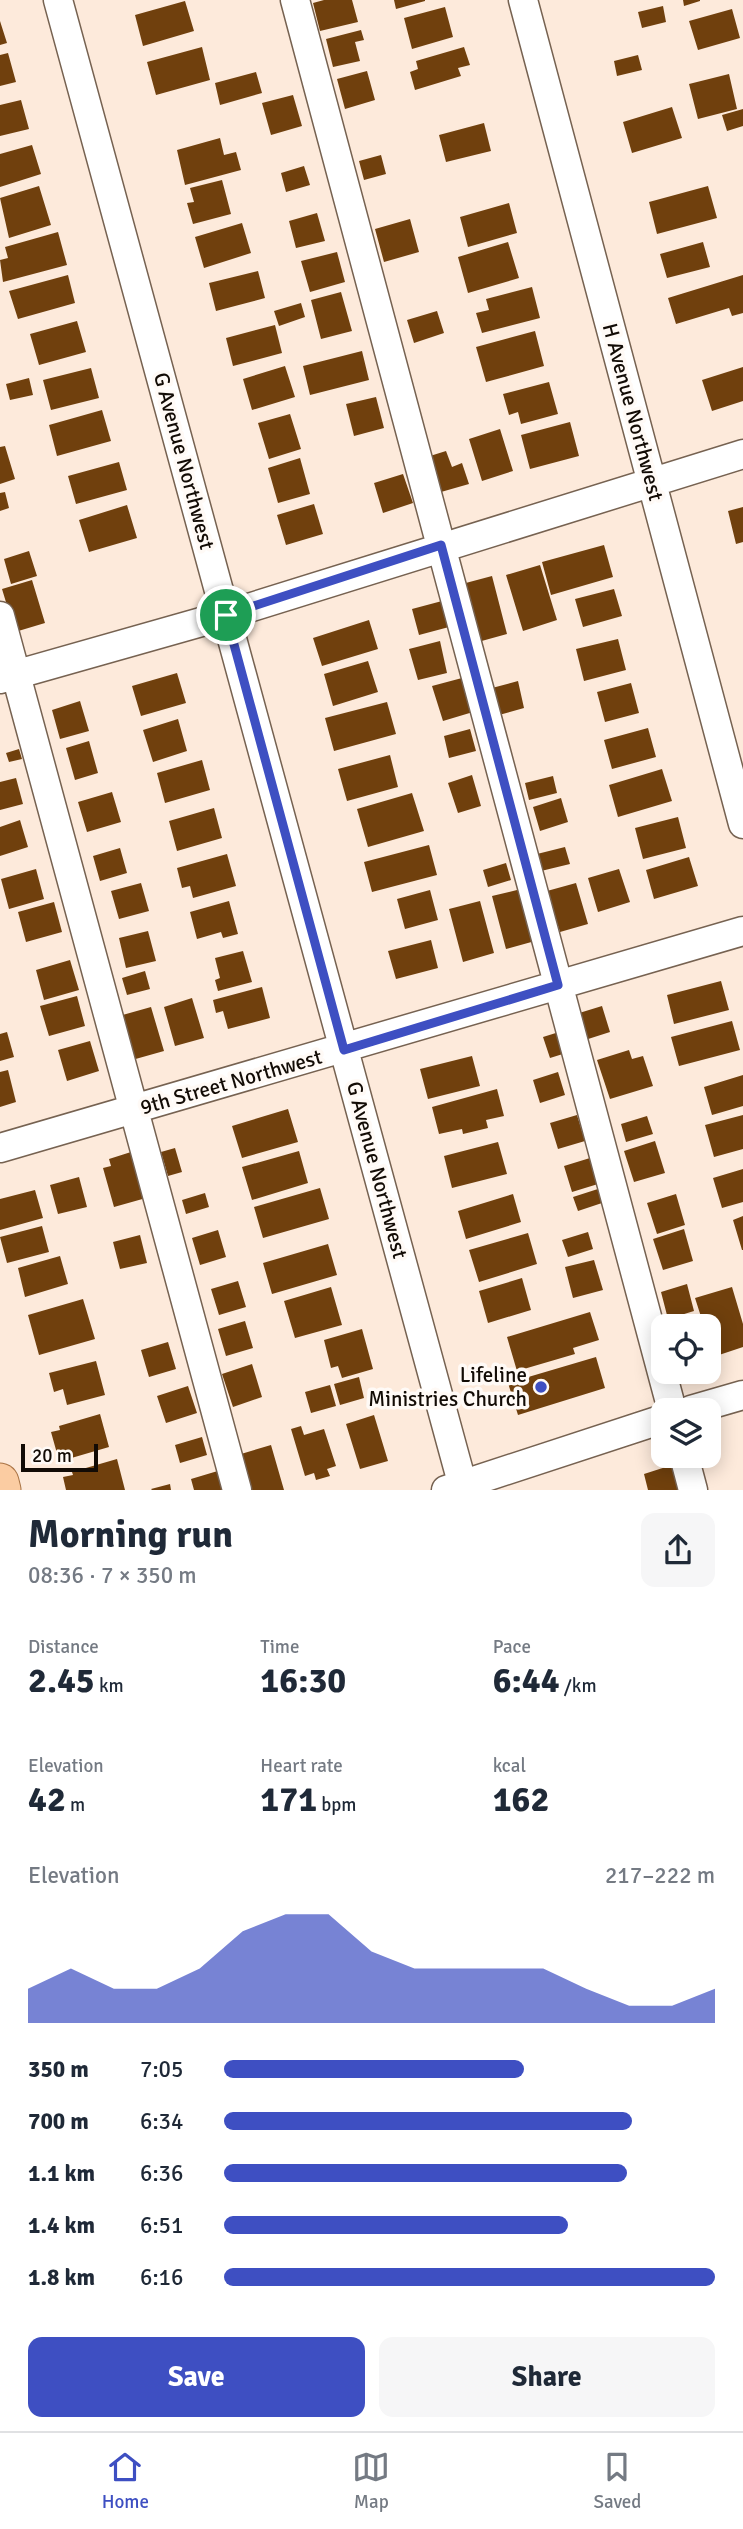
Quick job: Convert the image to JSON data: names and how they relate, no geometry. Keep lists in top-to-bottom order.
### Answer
{
  "streets": {
    "street": ["H Avenue Northwest", "G Avenue Northwest", "9th Street Northwest"]
  },
  "crossings": [
    ["G Avenue Northwest", "9th Street Northwest"]
  ],
  "places": ["Lifeline Ministries Church"],
  "scale_bar": "20 m",
  "page": {
    "scale": "20 m",
    "heading": ["Morning run", "08:36 · 7 × 350 m"],
    "stats": [
      ["Distance", "2.45 km"],
      ["Time", "16:30"],
      ["Pace", "6:44 /km"],
      ["Elevation", "42 m"],
      ["Heart rate", "171 bpm"],
      ["kcal", "162"]
    ],
    "chart": ["Elevation", "217–222 m"],
    "list": [
      {
        "name": "350 m",
        "note": "7:05"
      },
      {
        "name": "700 m",
        "note": "6:34"
      },
      {
        "name": "1.1 km",
        "note": "6:36"
      },
      {
        "name": "1.4 km",
        "note": "6:51"
      },
      {
        "name": "1.8 km",
        "note": "6:16"
      }
    ],
    "buttons": ["Save", "Share"],
    "tabs": ["Home", "Map", "Saved"]
  }
}
